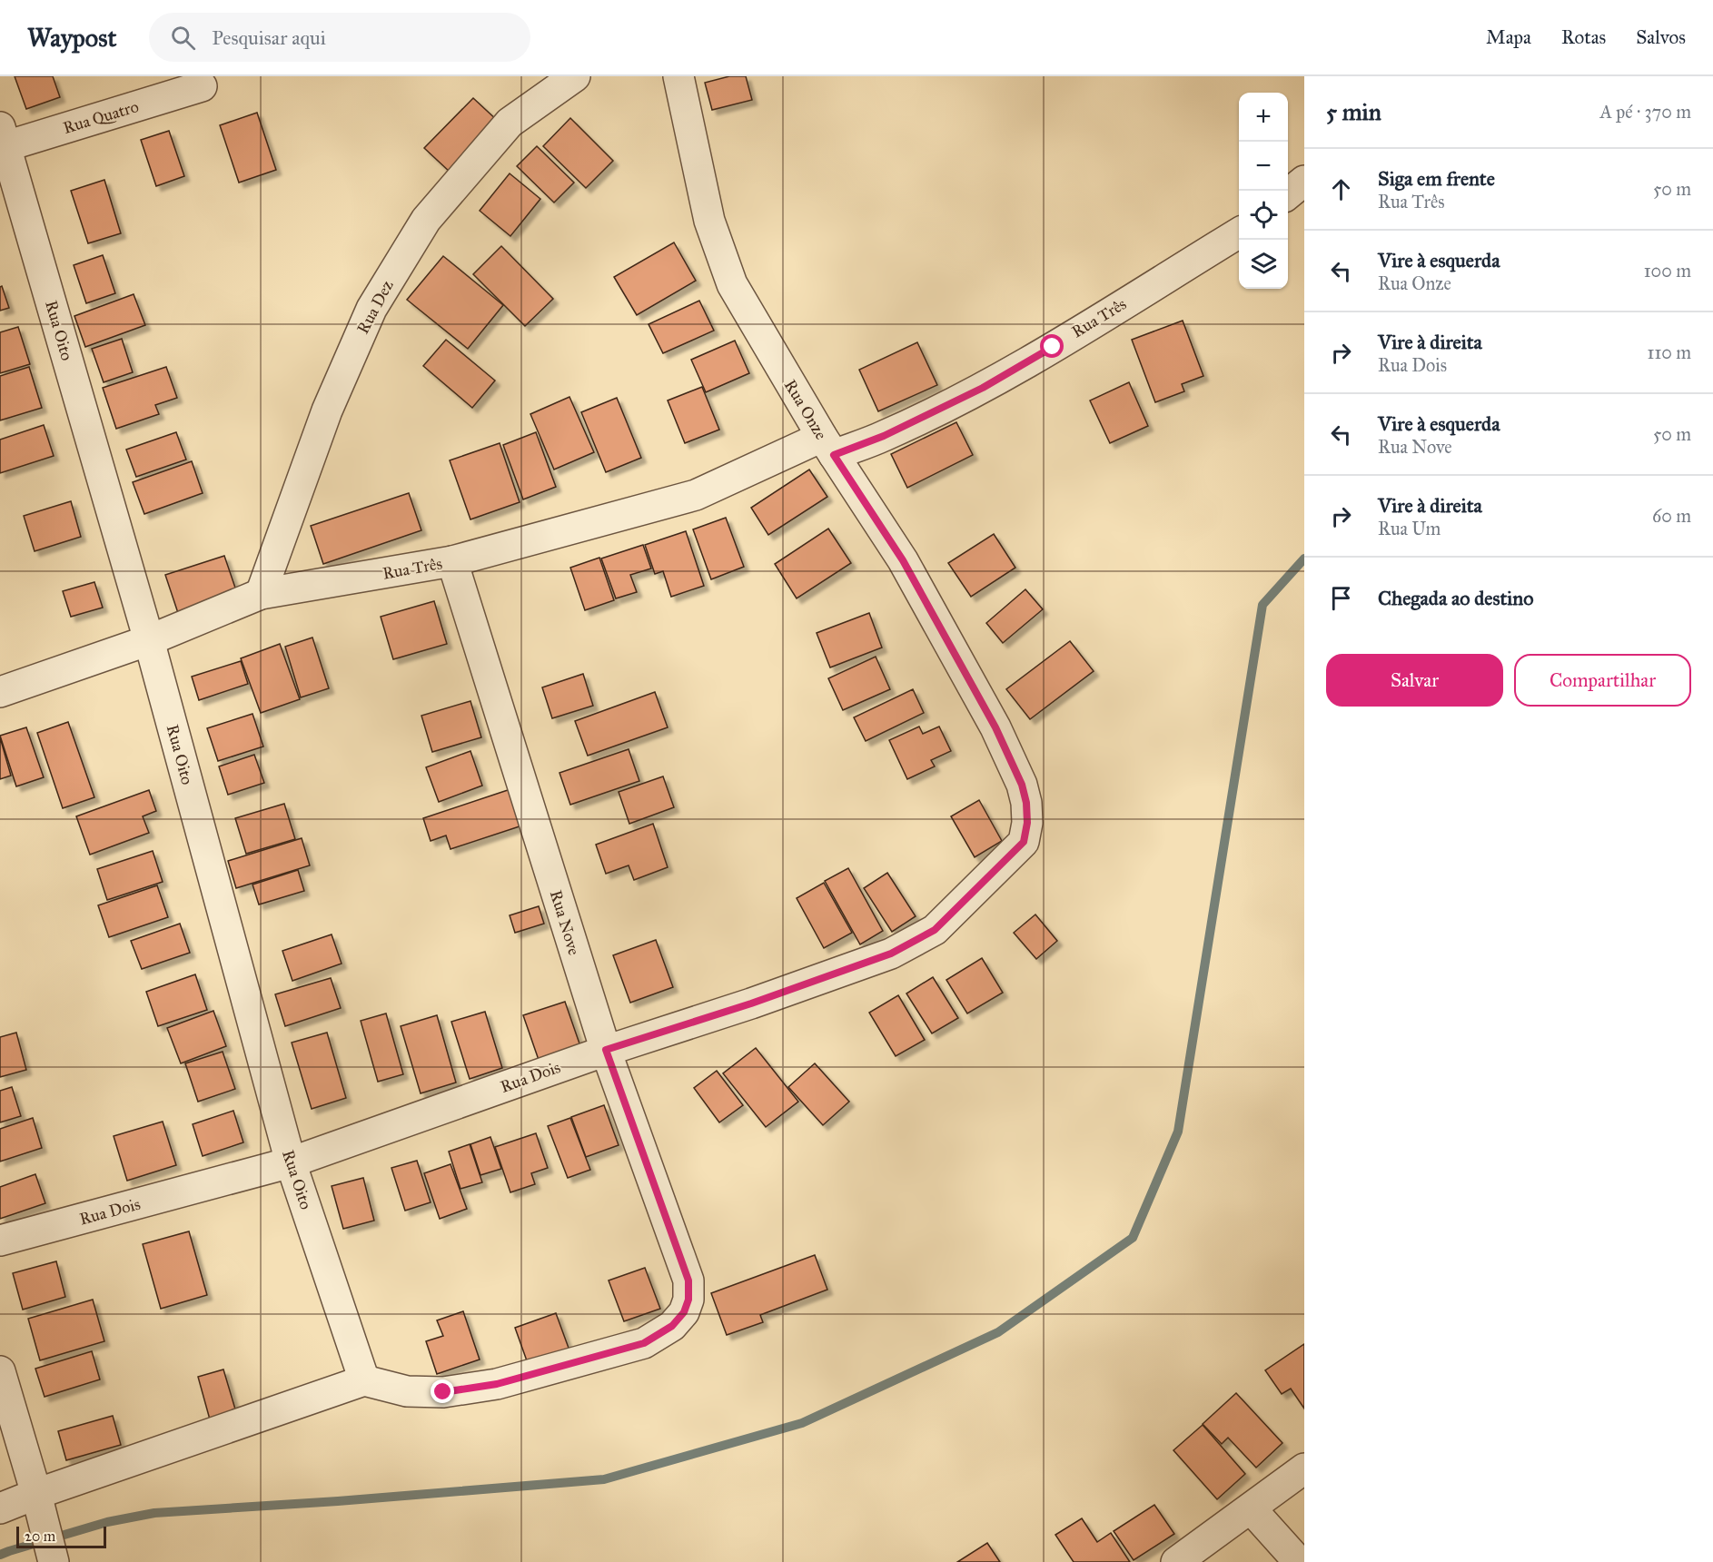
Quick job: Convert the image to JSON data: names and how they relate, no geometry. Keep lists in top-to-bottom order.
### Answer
{
  "streets": {
    "street": [
      "Rua Quatro",
      "Rua Dez",
      "Rua Três",
      "Rua Oito",
      "Rua Onze",
      "Rua Nove",
      "Rua Dois"
    ]
  },
  "crossings": [
    ["Rua Quatro", "Rua Oito"],
    ["Rua Dez", "Rua Três"],
    ["Rua Três", "Rua Oito"],
    ["Rua Três", "Rua Onze"],
    ["Rua Três", "Rua Nove"],
    ["Rua Oito", "Rua Nove"],
    ["Rua Oito", "Rua Dois"],
    ["Rua Onze", "Rua Dois"],
    ["Rua Nove", "Rua Dois"]
  ],
  "scale_bar": "20 m",
  "page": {
    "header": "Waypost",
    "search": "Pesquisar aqui",
    "nav": ["Mapa", "Rotas", "Salvos"],
    "heading": ["5 min", "A pé · 370 m"],
    "map_buttons": ["+", "−"],
    "list": [
      ["Siga em frente", "Rua Três", "50 m"],
      ["Vire à esquerda", "Rua Onze", "100 m"],
      ["Vire à direita", "Rua Dois", "110 m"],
      ["Vire à esquerda", "Rua Nove", "50 m"],
      ["Vire à direita", "Rua Um", "60 m"],
      "Chegada ao destino"
    ],
    "buttons": ["Salvar", "Compartilhar"],
    "scale": "20 m"
  }
}
